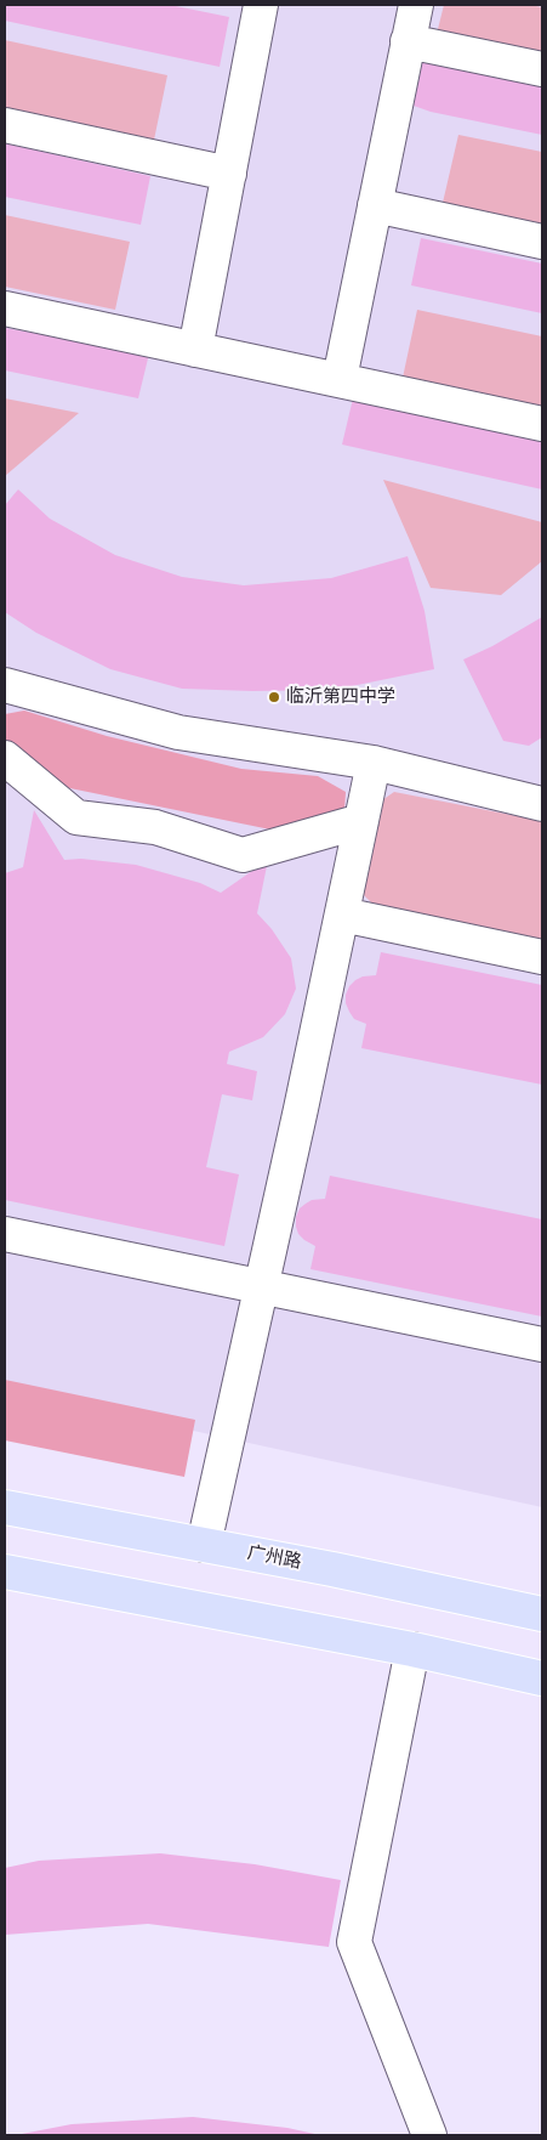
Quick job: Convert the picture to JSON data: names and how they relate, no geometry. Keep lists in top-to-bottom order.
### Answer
{
  "streets": {
    "main road": ["广州路"]
  },
  "places": ["临沂第四中学"]
}
